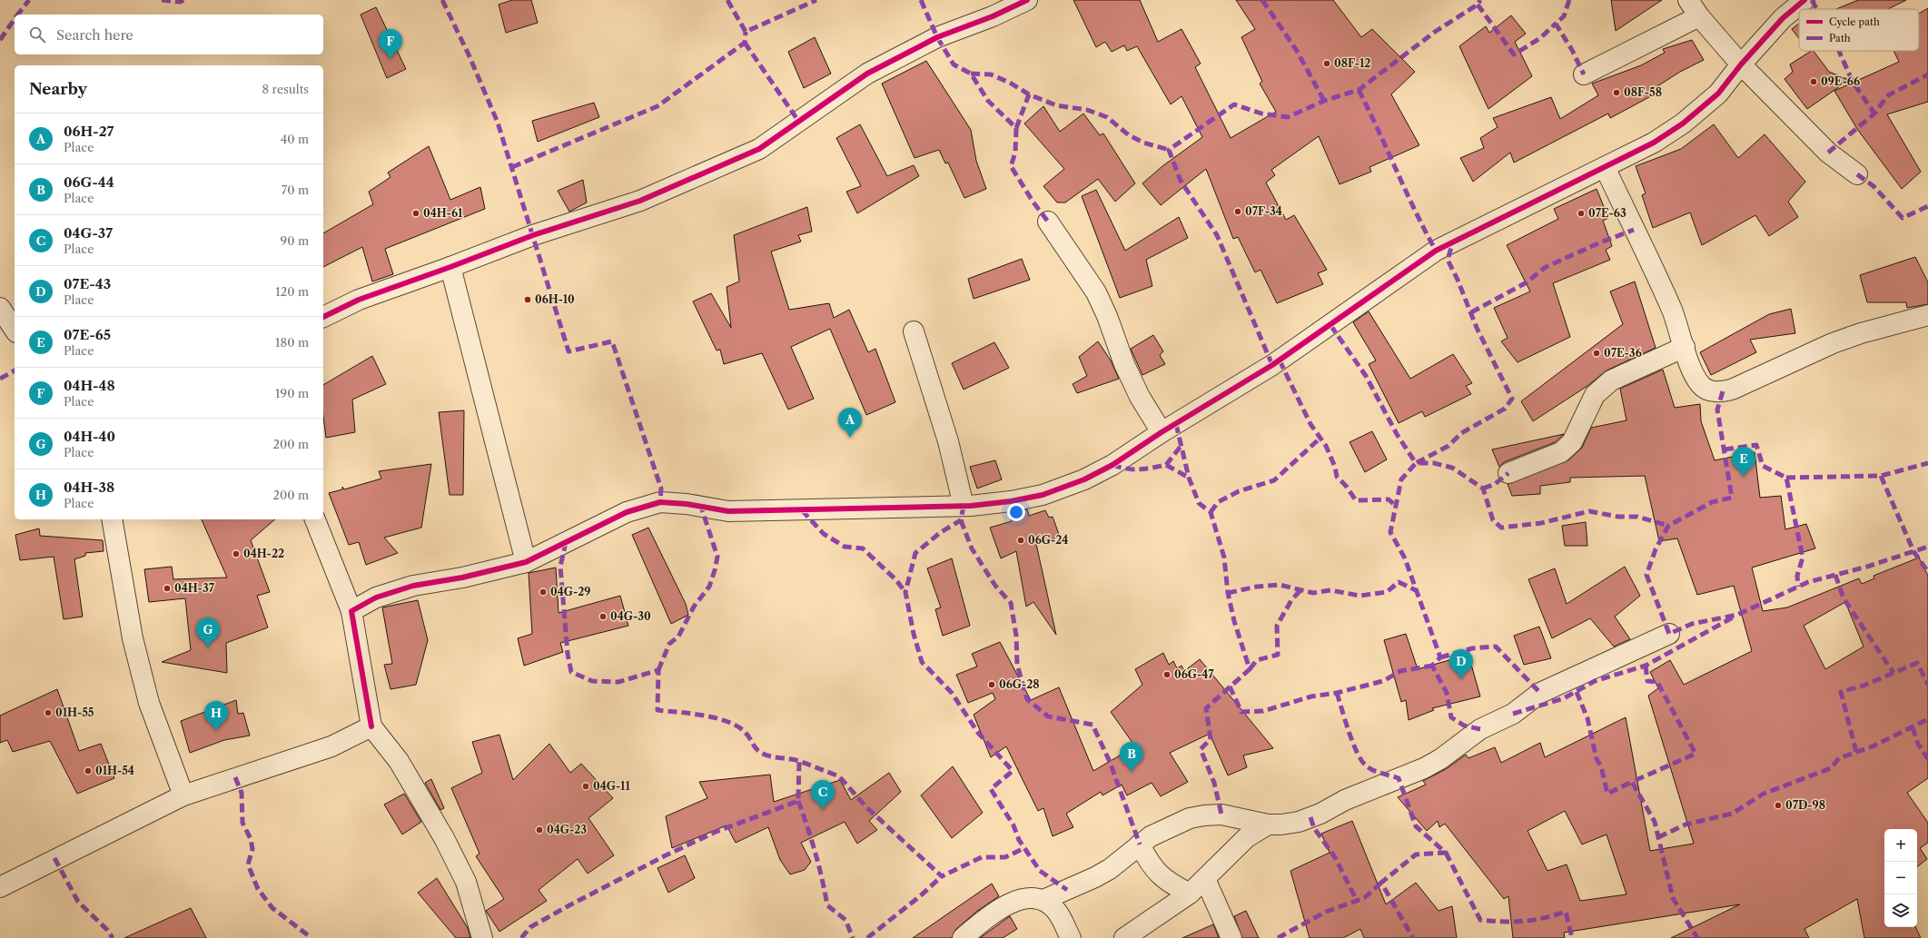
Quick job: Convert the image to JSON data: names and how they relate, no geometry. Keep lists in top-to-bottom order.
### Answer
{
  "places": [
    "08F-12",
    "09E-66",
    "08F-58",
    "07F-34",
    "04H-61",
    "07E-63",
    "06H-10",
    "07E-36",
    "06G-24",
    "04H-22",
    "04H-37",
    "04G-29",
    "04G-30",
    "06G-47",
    "06G-28",
    "01H-55",
    "01H-54",
    "04G-11",
    "07D-98",
    "04G-23"
  ],
  "legend": ["Cycle path", "Path"],
  "page": {
    "search": "Search here",
    "pins": [
      "F",
      "A",
      "E",
      "G",
      "D",
      "H",
      "B",
      "C"
    ],
    "heading": ["Nearby", "8 results"],
    "list": [
      {
        "mark": "A",
        "name": "06H-27",
        "note": "Place",
        "value": "40 m"
      },
      {
        "mark": "B",
        "name": "06G-44",
        "note": "Place",
        "value": "70 m"
      },
      {
        "mark": "C",
        "name": "04G-37",
        "note": "Place",
        "value": "90 m"
      },
      {
        "mark": "D",
        "name": "07E-43",
        "note": "Place",
        "value": "120 m"
      },
      {
        "mark": "E",
        "name": "07E-65",
        "note": "Place",
        "value": "180 m"
      },
      {
        "mark": "F",
        "name": "04H-48",
        "note": "Place",
        "value": "190 m"
      },
      {
        "mark": "G",
        "name": "04H-40",
        "note": "Place",
        "value": "200 m"
      },
      {
        "mark": "H",
        "name": "04H-38",
        "note": "Place",
        "value": "200 m"
      }
    ],
    "map_buttons": ["+", "−"]
  }
}
